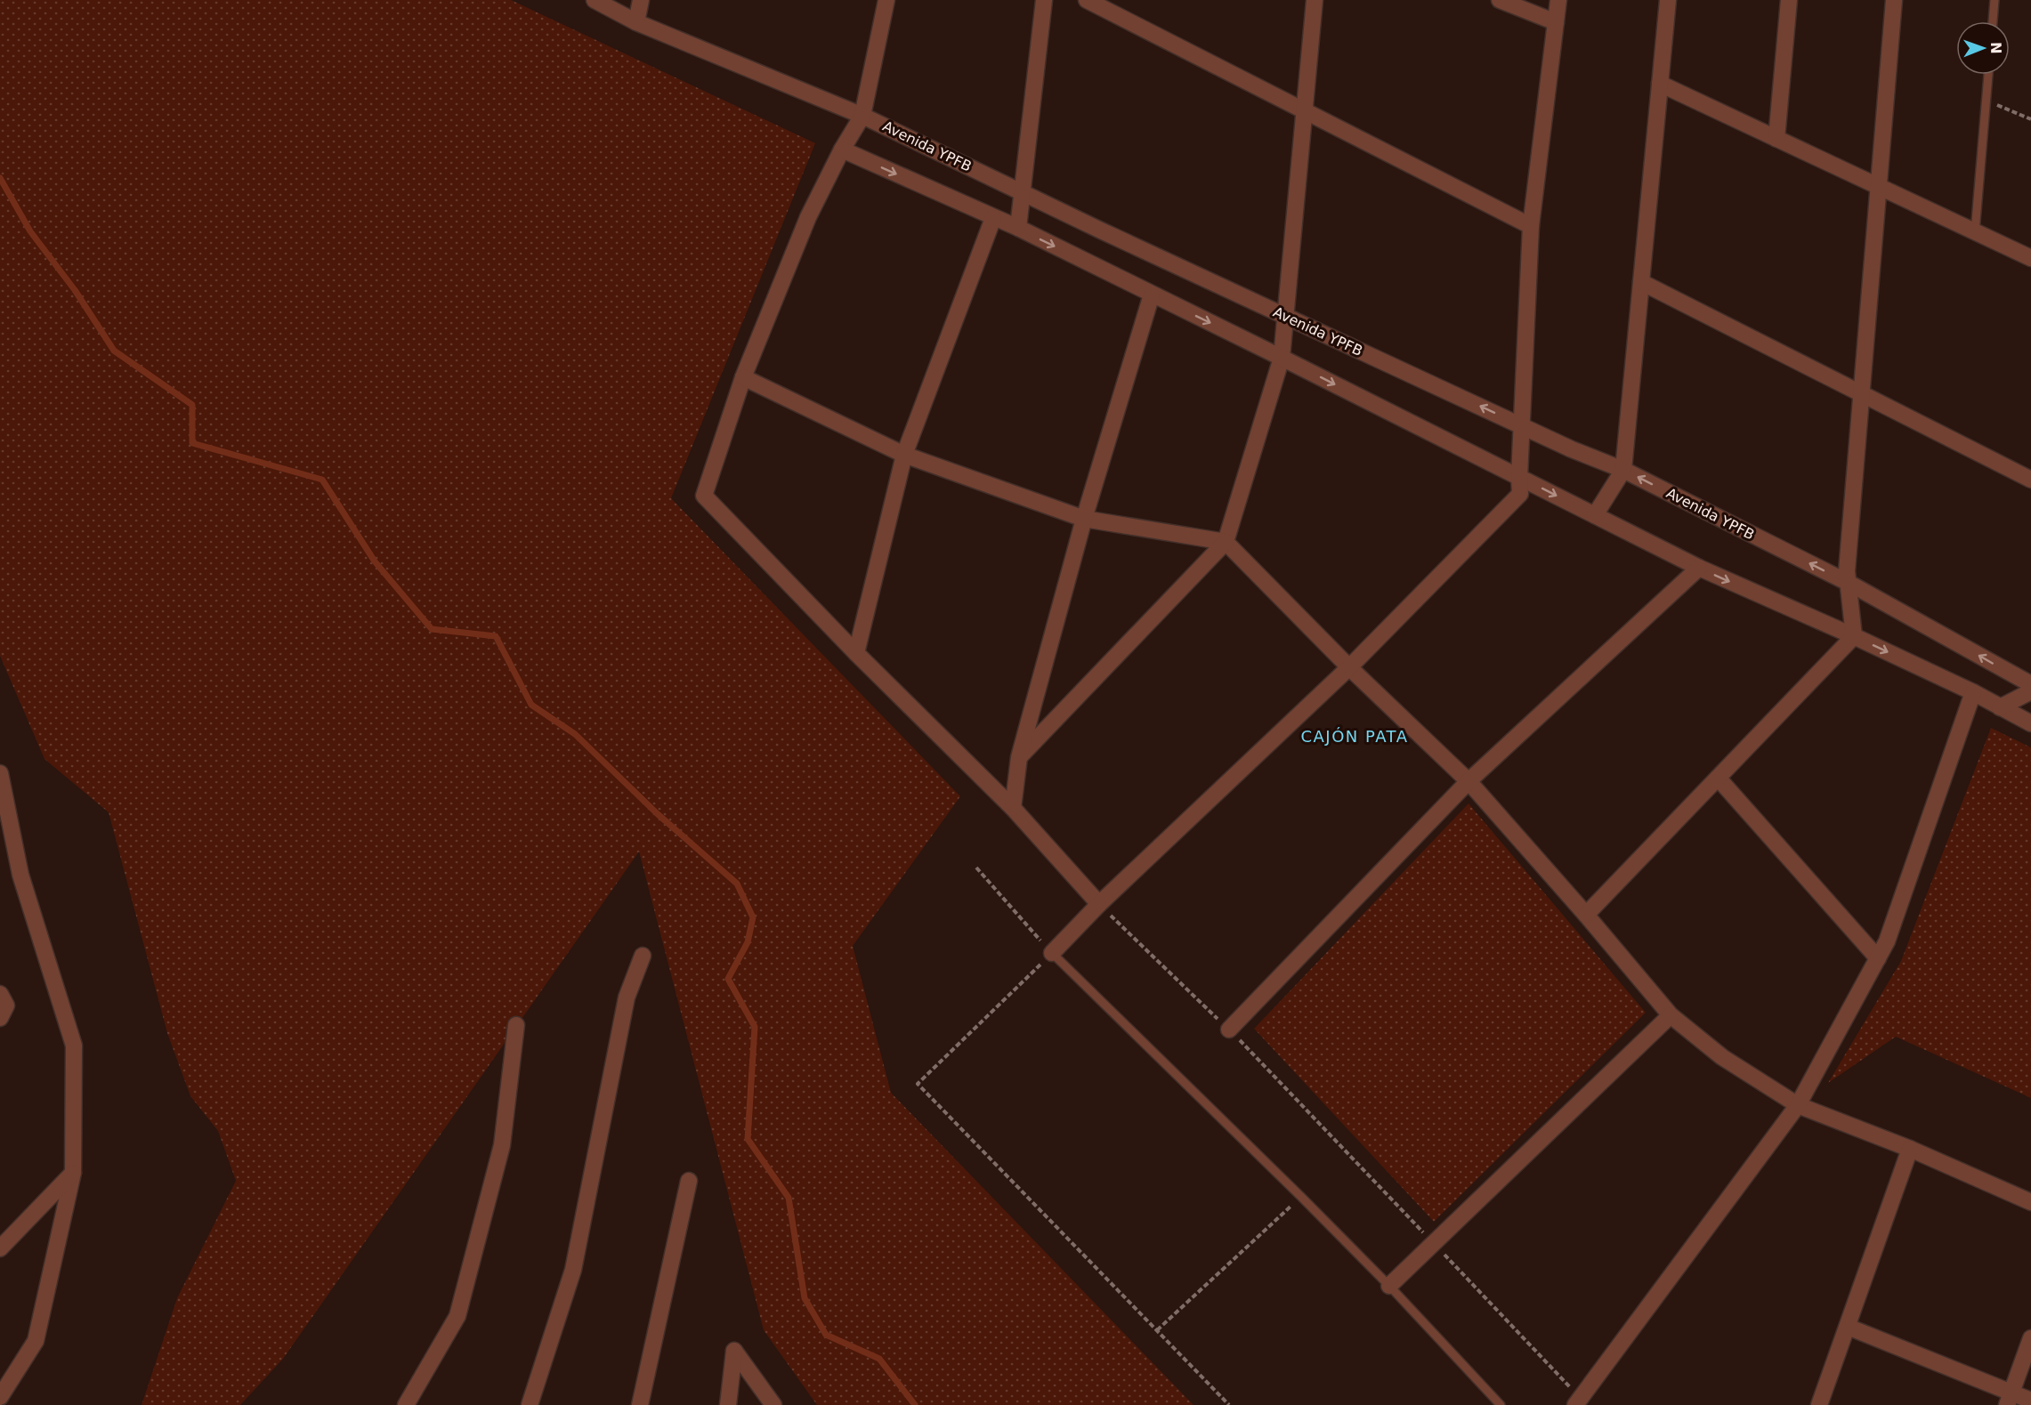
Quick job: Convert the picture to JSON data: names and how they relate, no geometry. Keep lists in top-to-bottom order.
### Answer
{
  "streets": {
    "street": ["Avenida YPFB"]
  },
  "districts": ["CAJÓN PATA"],
  "north": "right"
}
